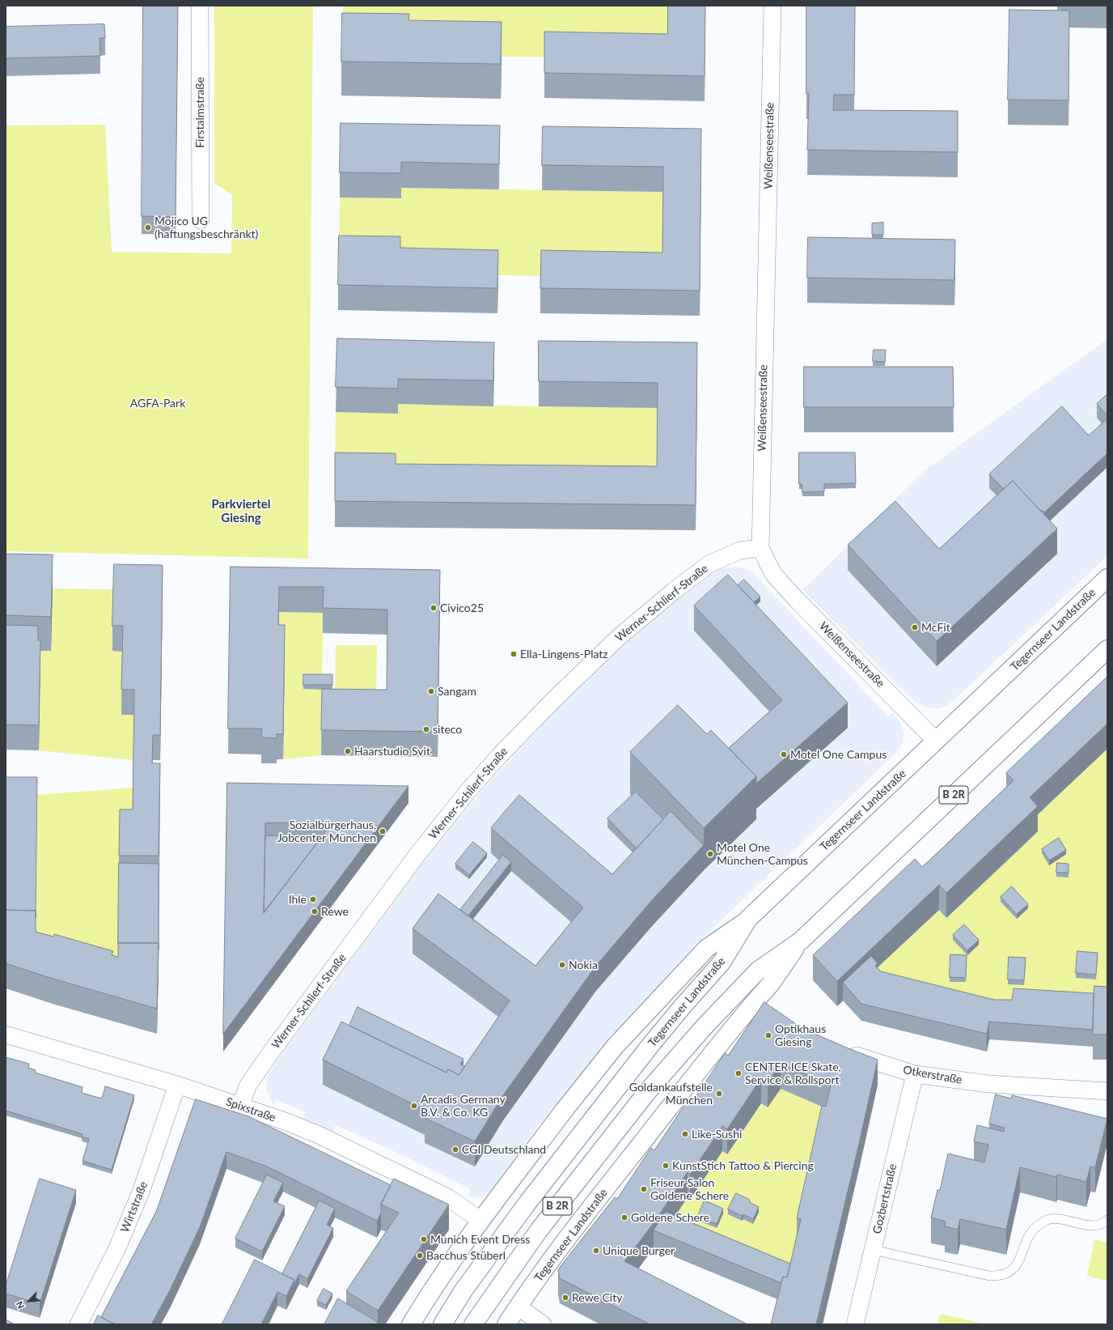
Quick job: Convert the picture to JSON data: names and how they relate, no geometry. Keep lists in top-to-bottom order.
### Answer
{
  "streets": {
    "main road": ["Tegernseer Landstraße", "B 2R"],
    "street": [
      "Firstalmstraße",
      "Weißenseestraße",
      "Werner-Schlierf-Straße",
      "Otkerstraße",
      "Spixstraße",
      "Gozbertstraße",
      "Wirtstraße"
    ]
  },
  "crossings": [
    ["Weißenseestraße", "Werner-Schlierf-Straße"],
    ["Weißenseestraße", "Tegernseer Landstraße"],
    ["Werner-Schlierf-Straße", "Spixstraße"],
    ["Tegernseer Landstraße", "B 2R"],
    ["Otkerstraße", "Gozbertstraße"],
    ["Spixstraße", "Wirtstraße"]
  ],
  "districts": ["Parkviertel Giesing"],
  "parks": ["AGFA-Park"],
  "places": [
    "Mojico UG (haftungsbeschränkt)",
    "Civico25",
    "McFit",
    "Ella-Lingens-Platz",
    "Sangam",
    "siteco",
    "Haarstudio Svit",
    "Motel One Campus",
    "Sozialbürgerhaus, Jobcenter München",
    "Motel One München-Campus",
    "Ihle",
    "Rewe",
    "Nokia",
    "Optikhaus Giesing",
    "CENTER ICE Skate, Service & Rollsport",
    "Goldankaufstelle München",
    "Arcadis Germany B.V. & Co. KG",
    "Like-Sushi",
    "CGI Deutschland",
    "KunstStich Tattoo & Piercing",
    "Friseur Salon Goldene Schere",
    "Goldene Schere",
    "Munich Event Dress",
    "Unique Burger",
    "Bacchus Stüberl",
    "Rewe City"
  ],
  "north": "bottom left"
}
